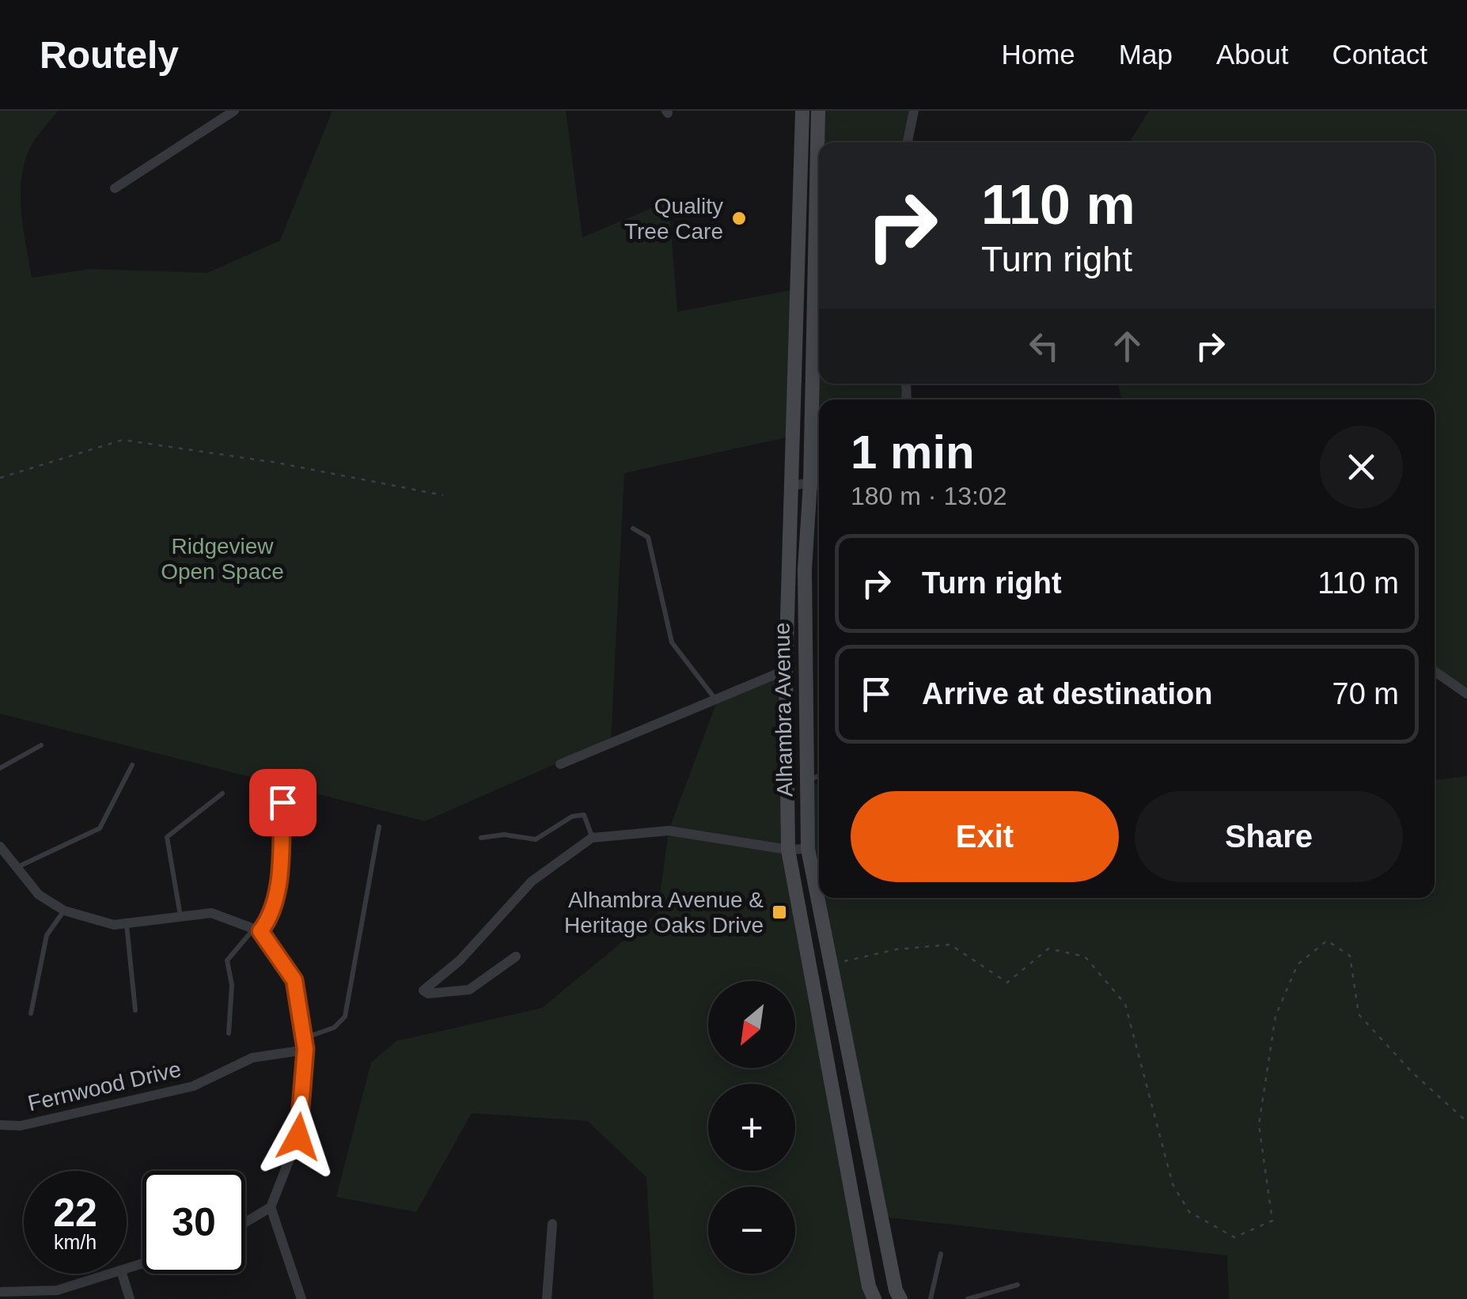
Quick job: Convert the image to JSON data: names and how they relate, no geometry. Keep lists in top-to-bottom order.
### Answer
{
  "streets": {
    "main road": ["Alhambra Avenue"],
    "street": ["Fernwood Drive"]
  },
  "parks": ["Ridgeview Open Space"],
  "places": {
    "other": ["Quality Tree Care"],
    "transit": ["Alhambra Avenue & Heritage Oaks Drive"]
  },
  "north": "bottom left",
  "page": {
    "header": "Routely",
    "nav": [
      "Home",
      "Map",
      "About",
      "Contact"
    ],
    "turn": ["110 m", "Turn right"],
    "heading": ["1 min", "180 m · 13:02"],
    "list": [
      {
        "name": "Turn right",
        "value": "110 m"
      },
      {
        "name": "Arrive at destination",
        "value": "70 m"
      }
    ],
    "buttons": ["Exit", "Share"],
    "map_buttons": ["+", "−"],
    "speed": "22 km/h",
    "limit": "30"
  }
}
